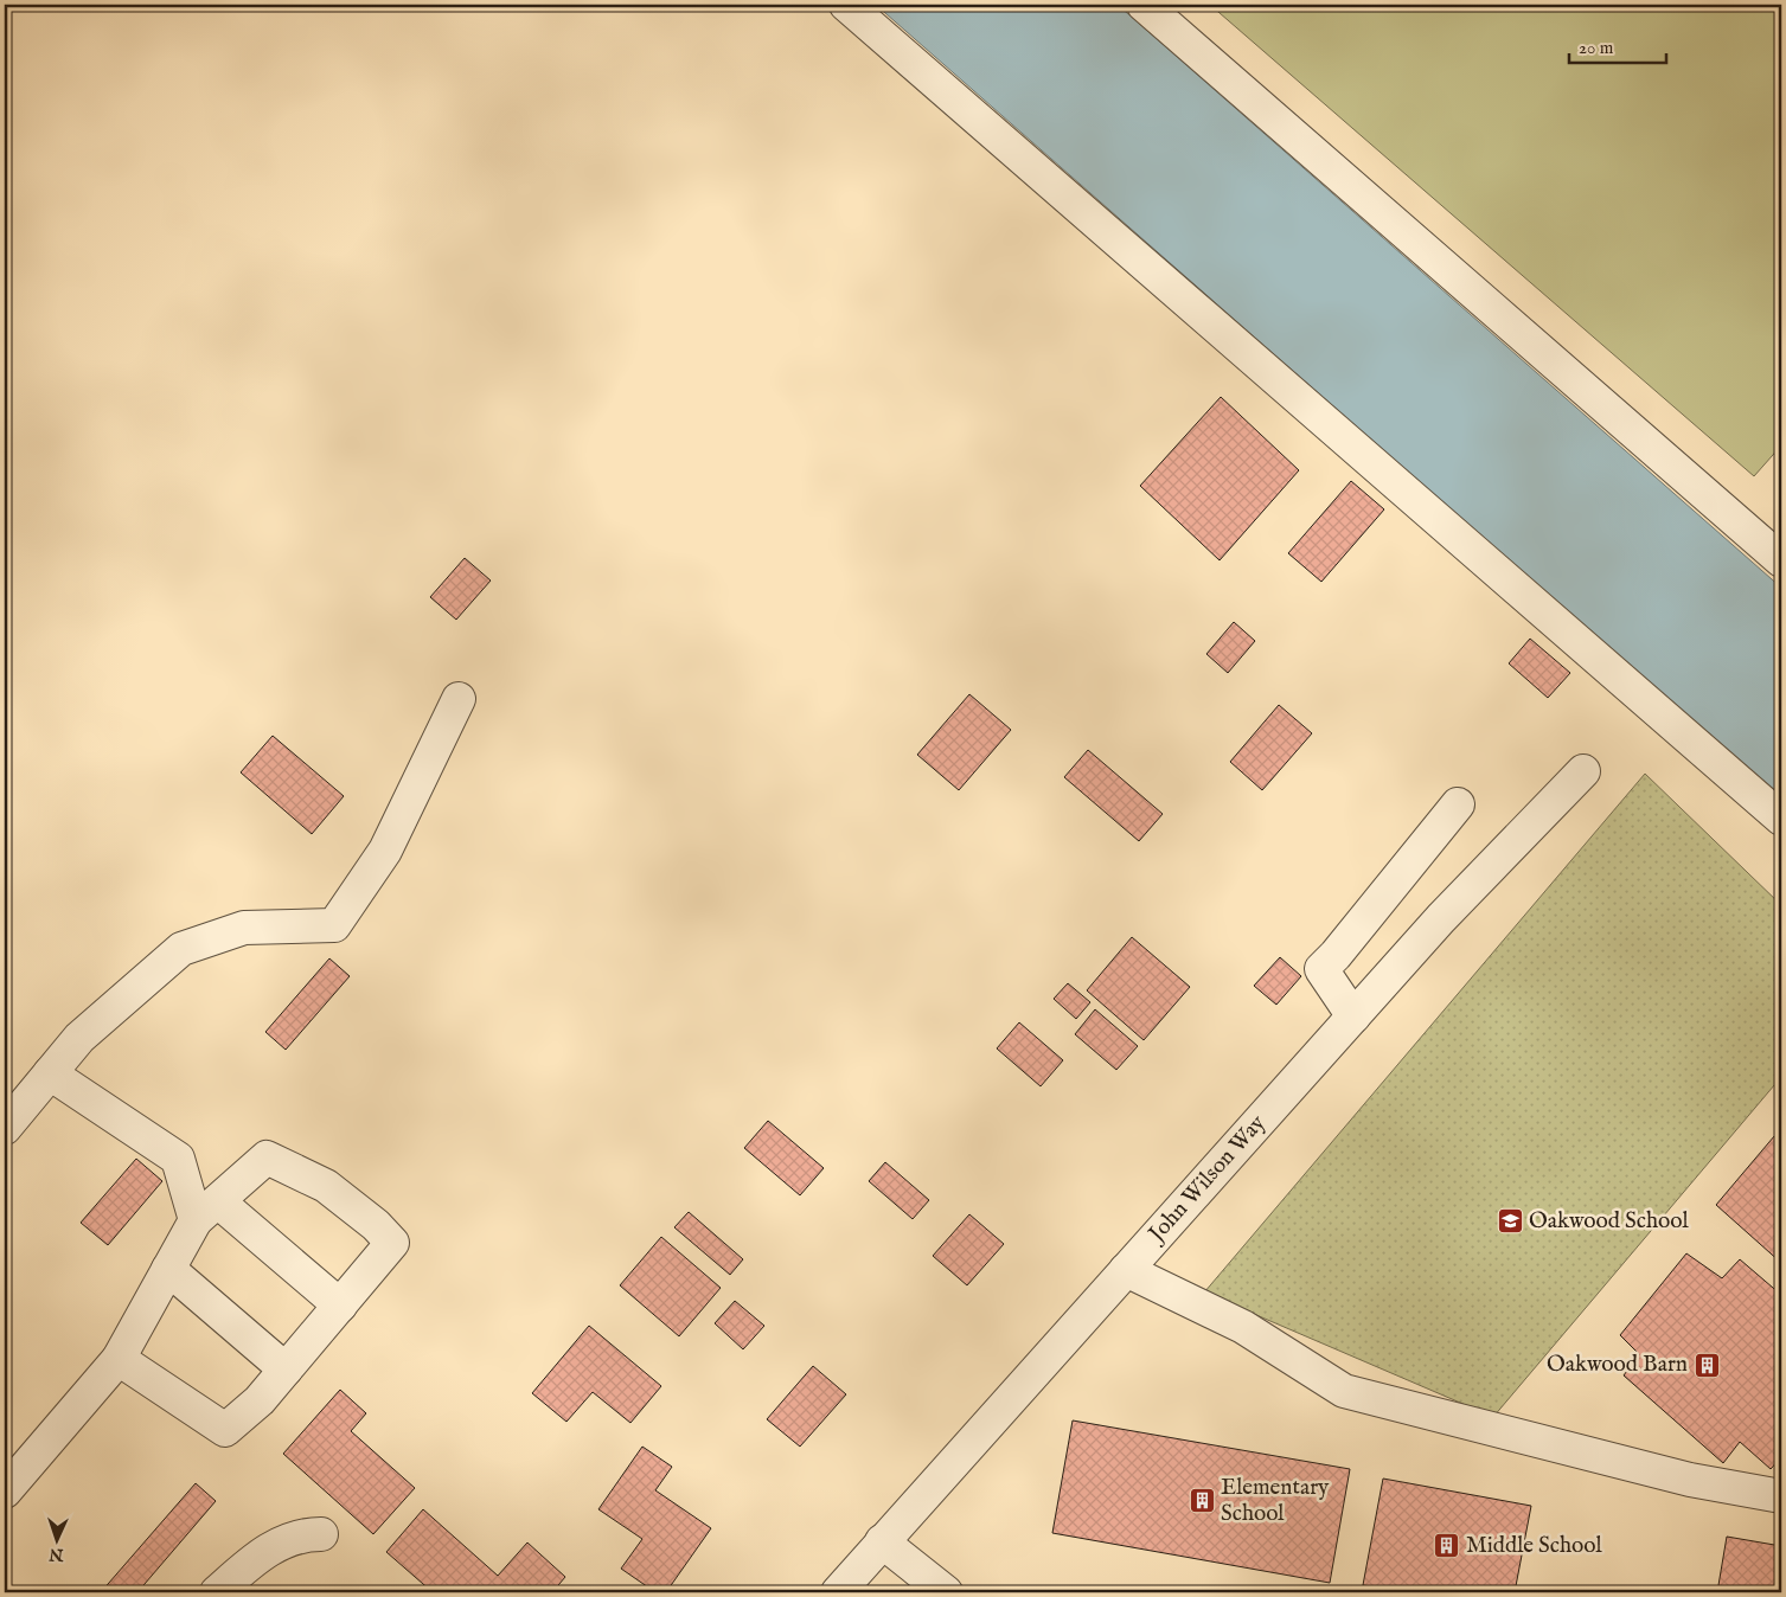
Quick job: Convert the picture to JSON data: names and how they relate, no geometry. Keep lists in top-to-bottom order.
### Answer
{
  "streets": {
    "street": ["John Wilson Way"]
  },
  "places": {
    "school or university": ["Oakwood School"],
    "building": ["Oakwood Barn", "Elementary School", "Middle School"]
  },
  "scale_bar": "20 m",
  "north": "bottom"
}
